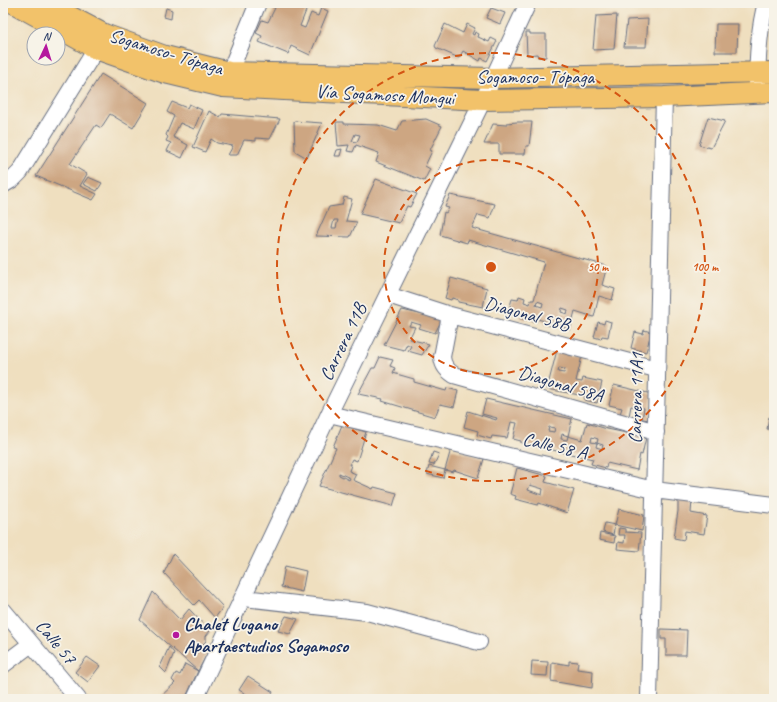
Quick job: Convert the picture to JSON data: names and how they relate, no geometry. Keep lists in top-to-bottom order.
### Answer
{
  "streets": {
    "main road": ["Sogamoso- Tópaga", "Vía Sogamoso Mongui"],
    "street": [
      "Diagonal 58B",
      "Carrera 11B",
      "Diagonal 58A",
      "Carrera 11A1",
      "Calle 58 A",
      "Calle 57"
    ]
  },
  "crossings": [
    ["Sogamoso- Tópaga", "Vía Sogamoso Mongui"],
    ["Sogamoso- Tópaga", "Carrera 11B"],
    ["Vía Sogamoso Mongui", "Carrera 11B"],
    ["Vía Sogamoso Mongui", "Carrera 11A1"],
    ["Diagonal 58B", "Carrera 11B"],
    ["Diagonal 58B", "Diagonal 58A"],
    ["Diagonal 58B", "Carrera 11A1"],
    ["Carrera 11B", "Calle 58 A"],
    ["Diagonal 58A", "Carrera 11A1"],
    ["Carrera 11A1", "Calle 58 A"]
  ],
  "places": ["Chalet Lugano Apartaestudios Sogamoso"],
  "north": "top",
  "rings": ["50 m", "100 m"]
}
